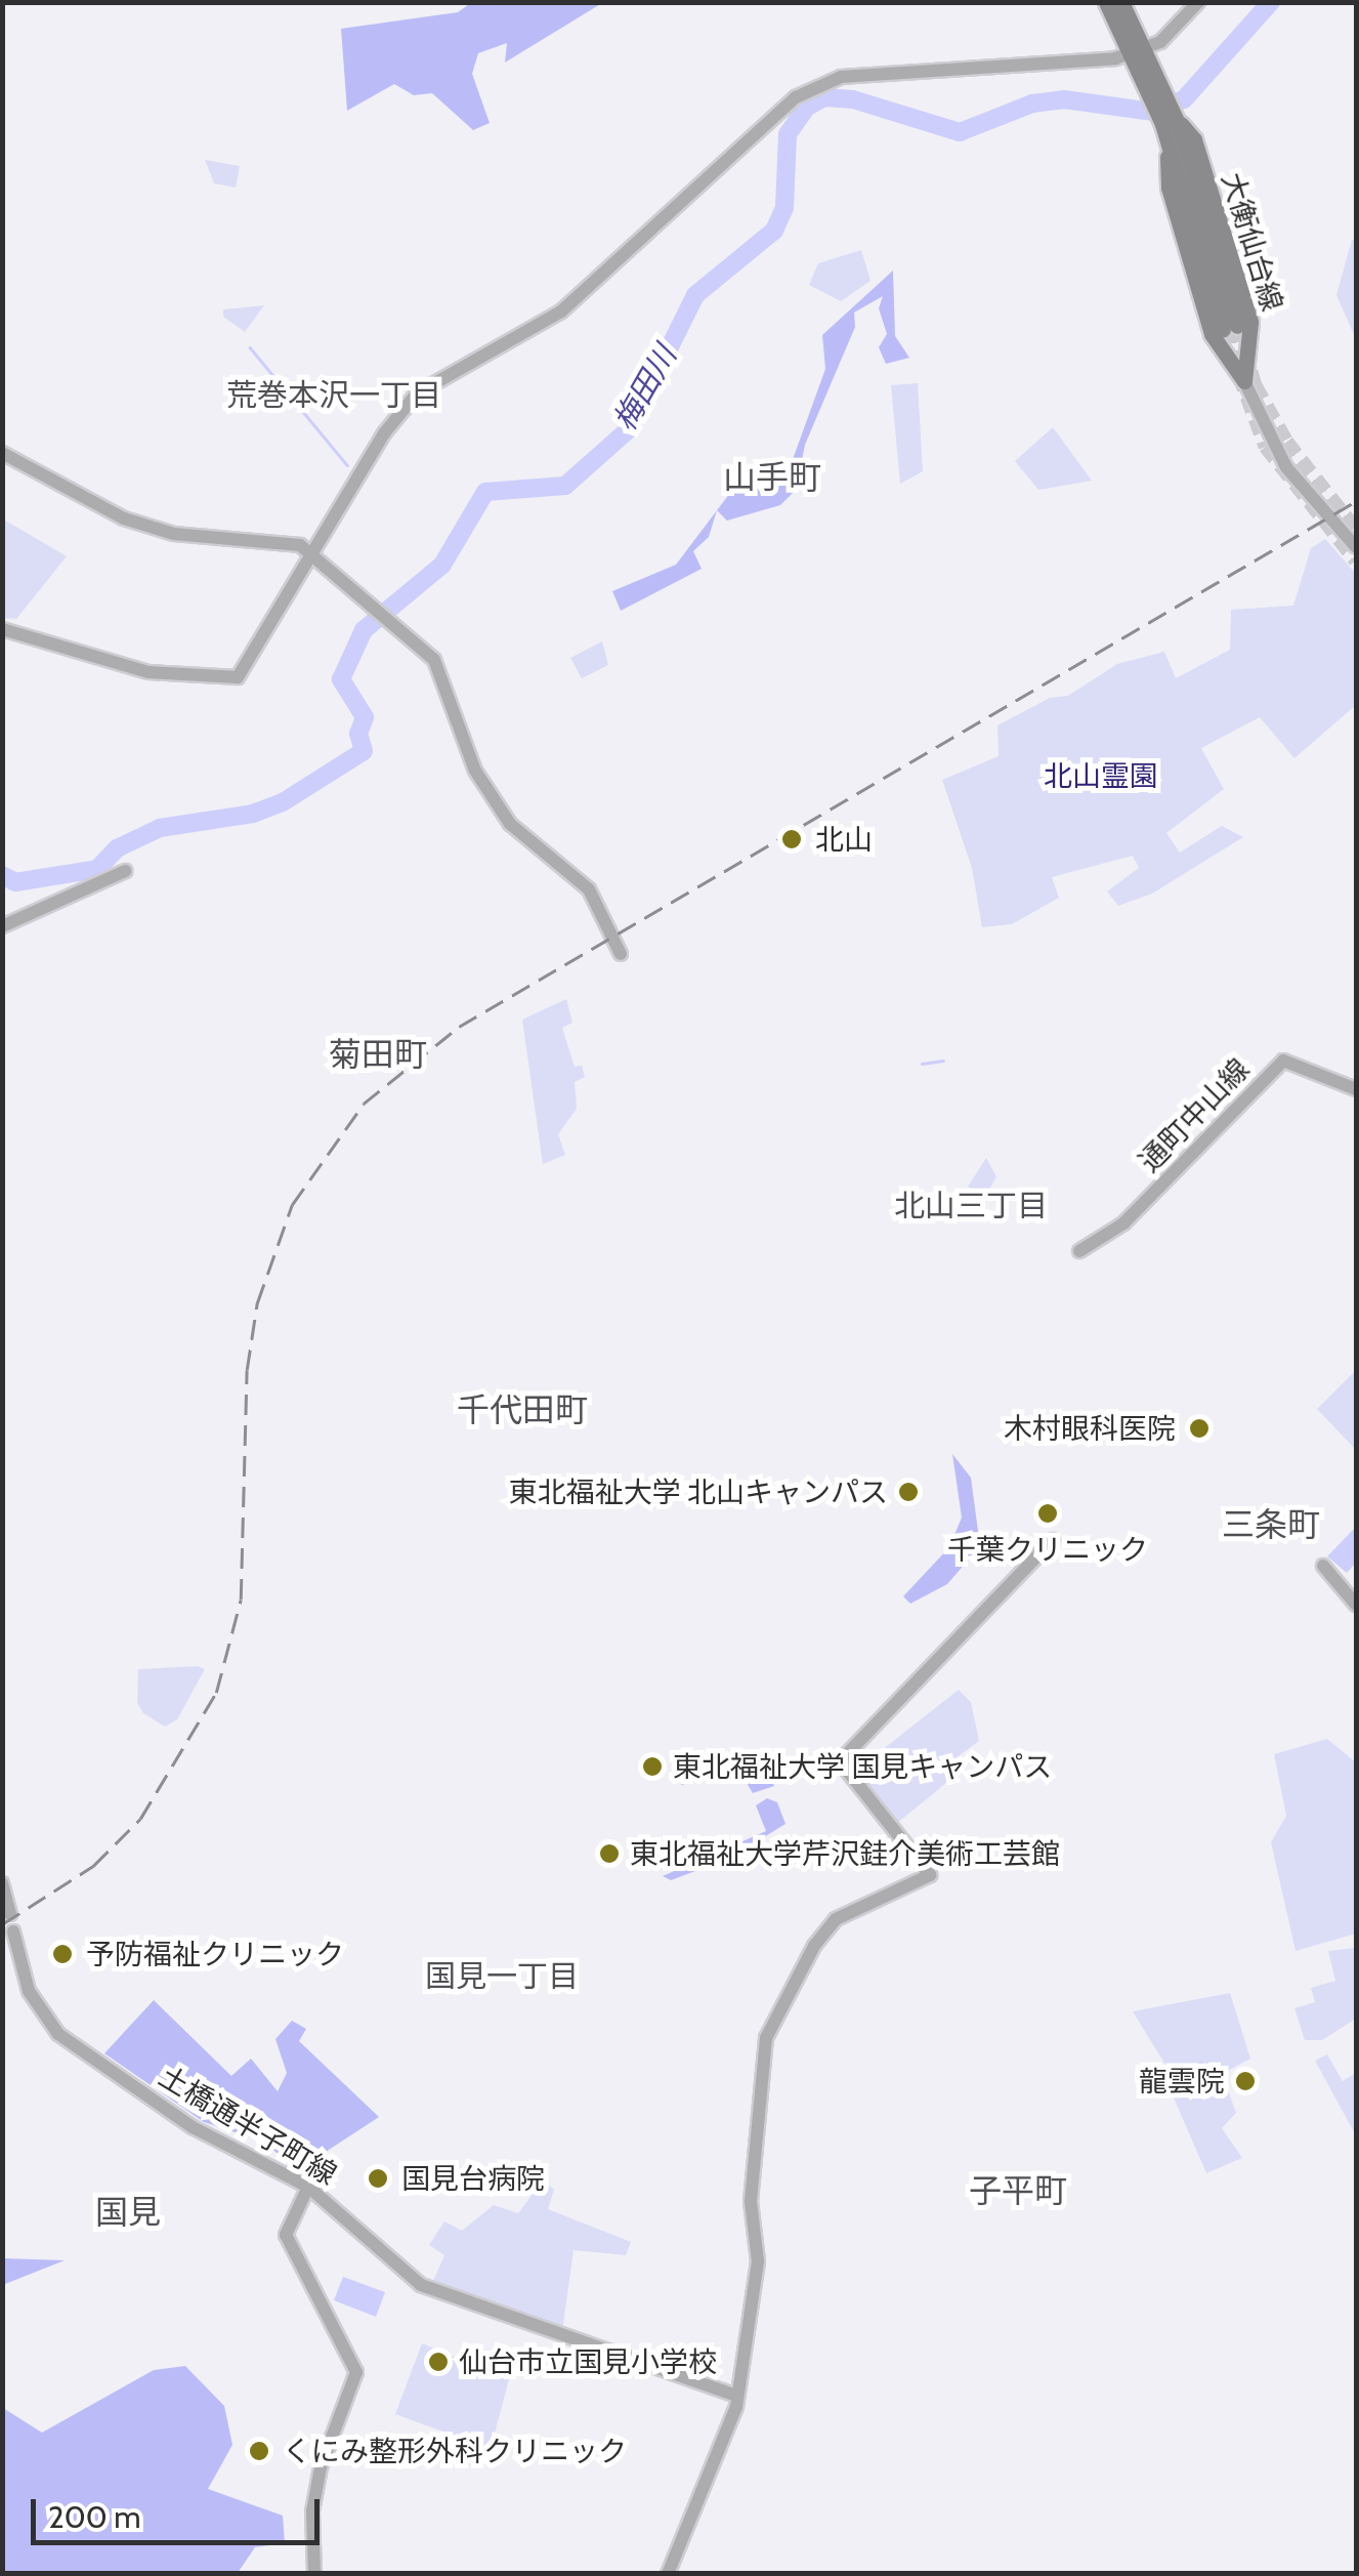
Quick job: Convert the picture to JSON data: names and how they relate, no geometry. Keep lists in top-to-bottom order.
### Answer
{
  "streets": {
    "main road": ["大衡仙台線"],
    "street": ["通町中山線", "土橋通半子町線"]
  },
  "districts": [
    "荒巻本沢一丁目",
    "山手町",
    "菊田町",
    "北山三丁目",
    "千代田町",
    "三条町",
    "国見一丁目",
    "子平町",
    "国見"
  ],
  "water": ["梅田川"],
  "parks": ["北山霊園"],
  "places": [
    "北山",
    "木村眼科医院",
    "東北福祉大学 北山キャンパス",
    "千葉クリニック",
    "東北福祉大学 国見キャンパス",
    "東北福祉大学芹沢銈介美術工芸館",
    "予防福祉クリニック",
    "龍雲院",
    "国見台病院",
    "仙台市立国見小学校",
    "くにみ整形外科クリニック"
  ],
  "scale_bar": "200 m"
}
